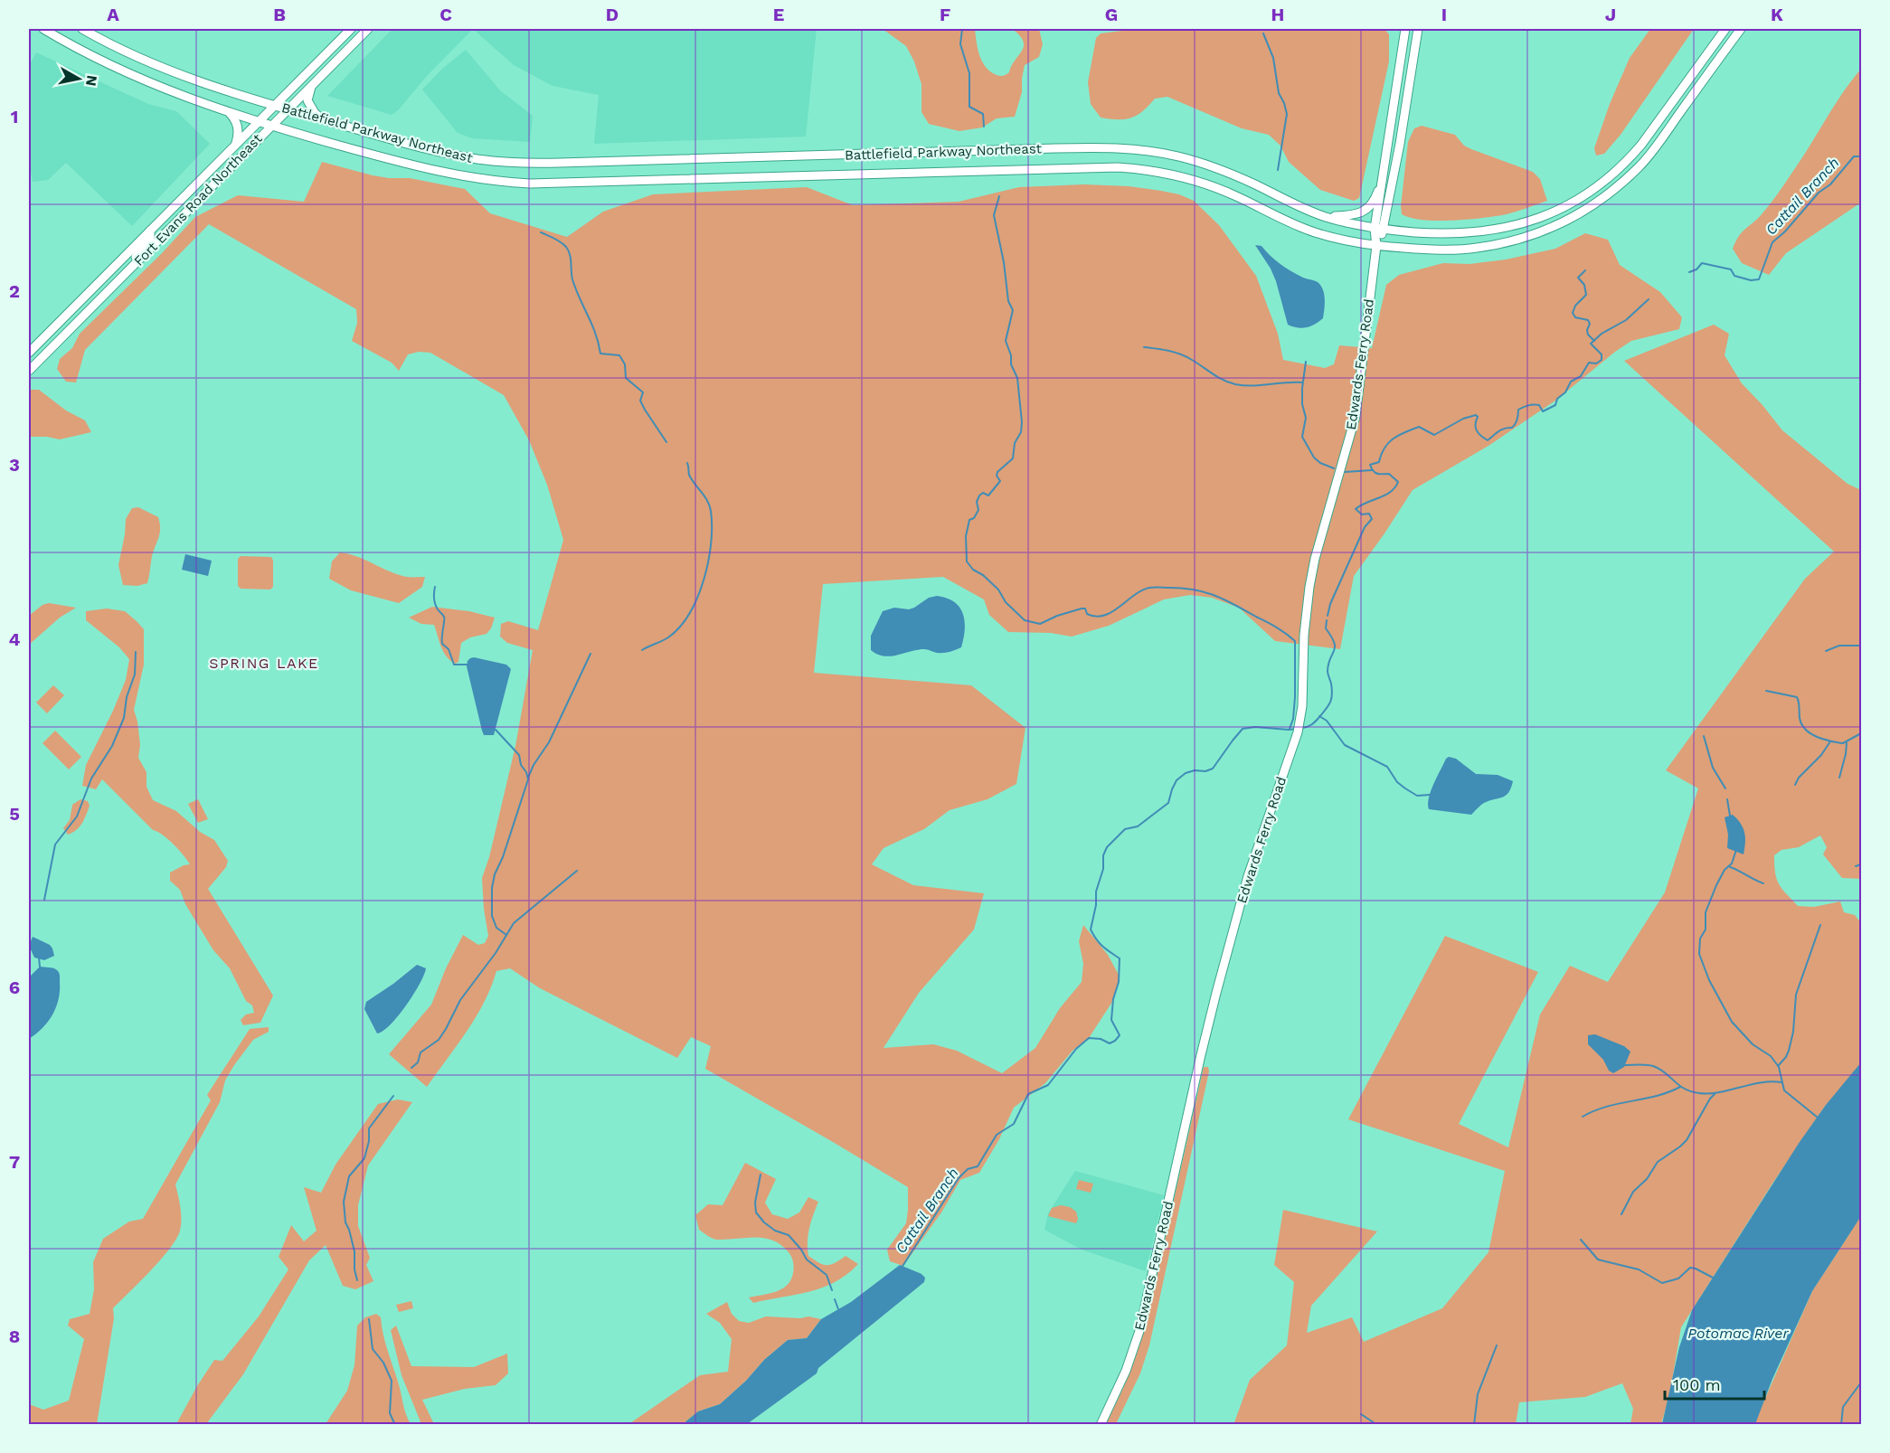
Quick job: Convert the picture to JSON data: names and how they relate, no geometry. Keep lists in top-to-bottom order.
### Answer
{
  "streets": {
    "main road": ["Battlefield Parkway Northeast", "Fort Evans Road Northeast", "Edwards Ferry Road"]
  },
  "crossings": [
    ["Battlefield Parkway Northeast", "Fort Evans Road Northeast"],
    ["Battlefield Parkway Northeast", "Edwards Ferry Road"]
  ],
  "districts": ["SPRING LAKE"],
  "water": ["Cattail Branch", "Potomac River"],
  "scale_bar": "100 m",
  "north": "right",
  "grid": {
    "columns": [
      "A",
      "B",
      "C",
      "D",
      "E",
      "F",
      "G",
      "H",
      "I",
      "J",
      "K"
    ],
    "rows": [
      "1",
      "2",
      "3",
      "4",
      "5",
      "6",
      "7",
      "8"
    ]
  }
}
